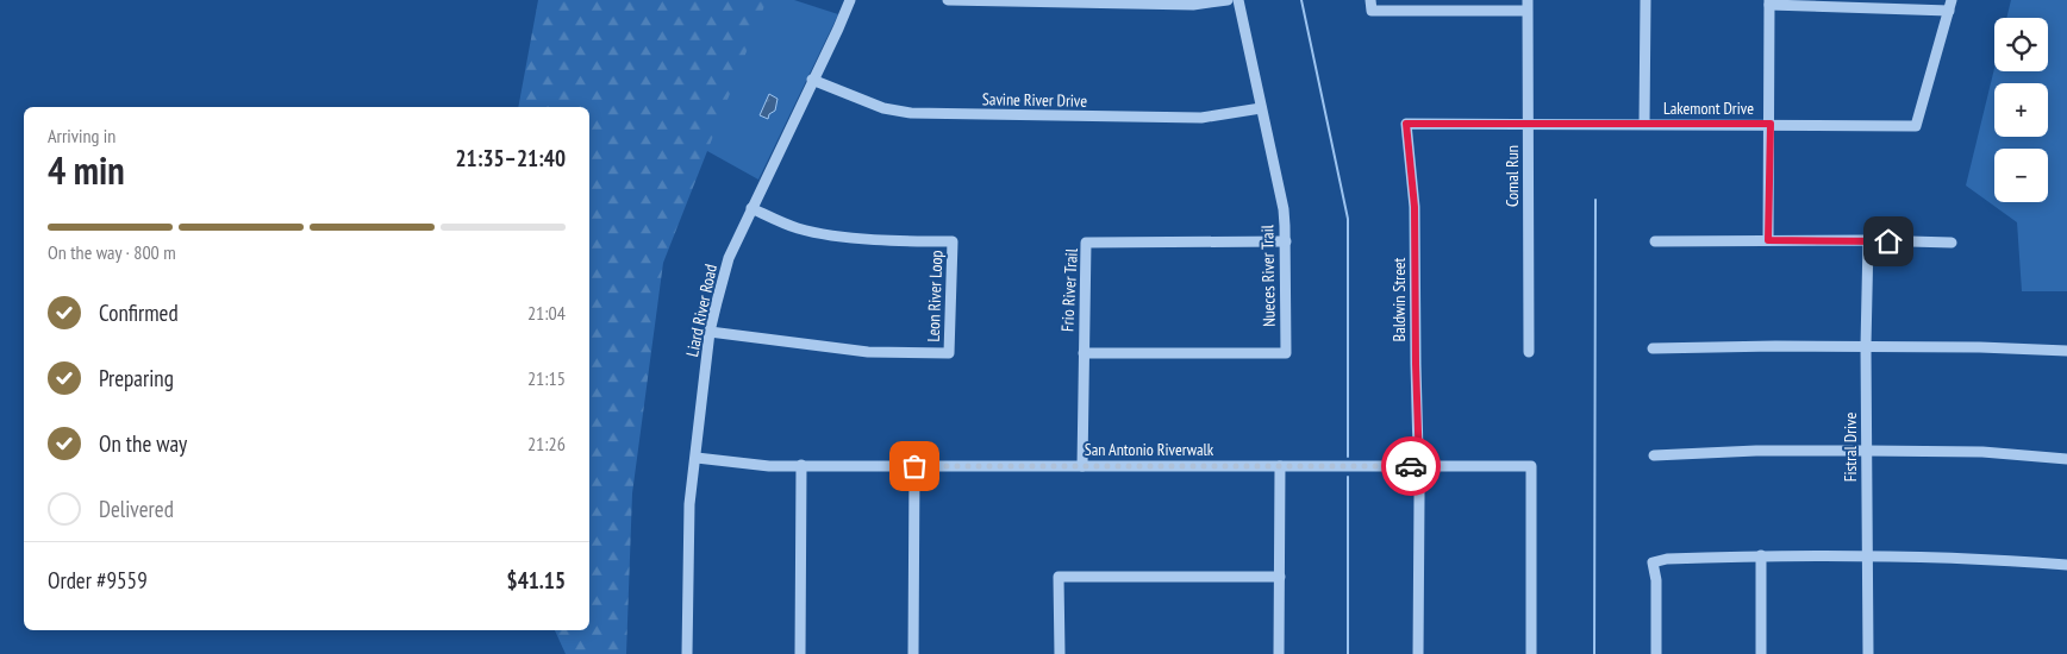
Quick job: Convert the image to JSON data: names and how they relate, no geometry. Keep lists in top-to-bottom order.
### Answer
{
  "streets": {
    "street": [
      "Savine River Drive",
      "Lakemont Drive",
      "Comal Run",
      "Nueces River Trail",
      "Frio River Trail",
      "Leon River Loop",
      "Baldwin Street",
      "Liard River Road",
      "Fistral Drive",
      "San Antonio Riverwalk"
    ]
  },
  "crossings": [
    ["Savine River Drive", "Nueces River Trail"],
    ["Savine River Drive", "Liard River Road"],
    ["Lakemont Drive", "Comal Run"],
    ["Lakemont Drive", "Baldwin Street"],
    ["Nueces River Trail", "Frio River Trail"],
    ["Frio River Trail", "San Antonio Riverwalk"],
    ["Leon River Loop", "Liard River Road"],
    ["Baldwin Street", "San Antonio Riverwalk"],
    ["Liard River Road", "San Antonio Riverwalk"]
  ],
  "page": {
    "map_buttons": ["+", "−"],
    "heading": ["4 min", "Arriving in", "21:35–21:40"],
    "panel": ["Order #9559", "$41.15"],
    "bar": "On the way · 800 m",
    "list": [
      ["Confirmed", "21:04"],
      ["Preparing", "21:15"],
      ["On the way", "21:26"],
      "Delivered"
    ]
  }
}
